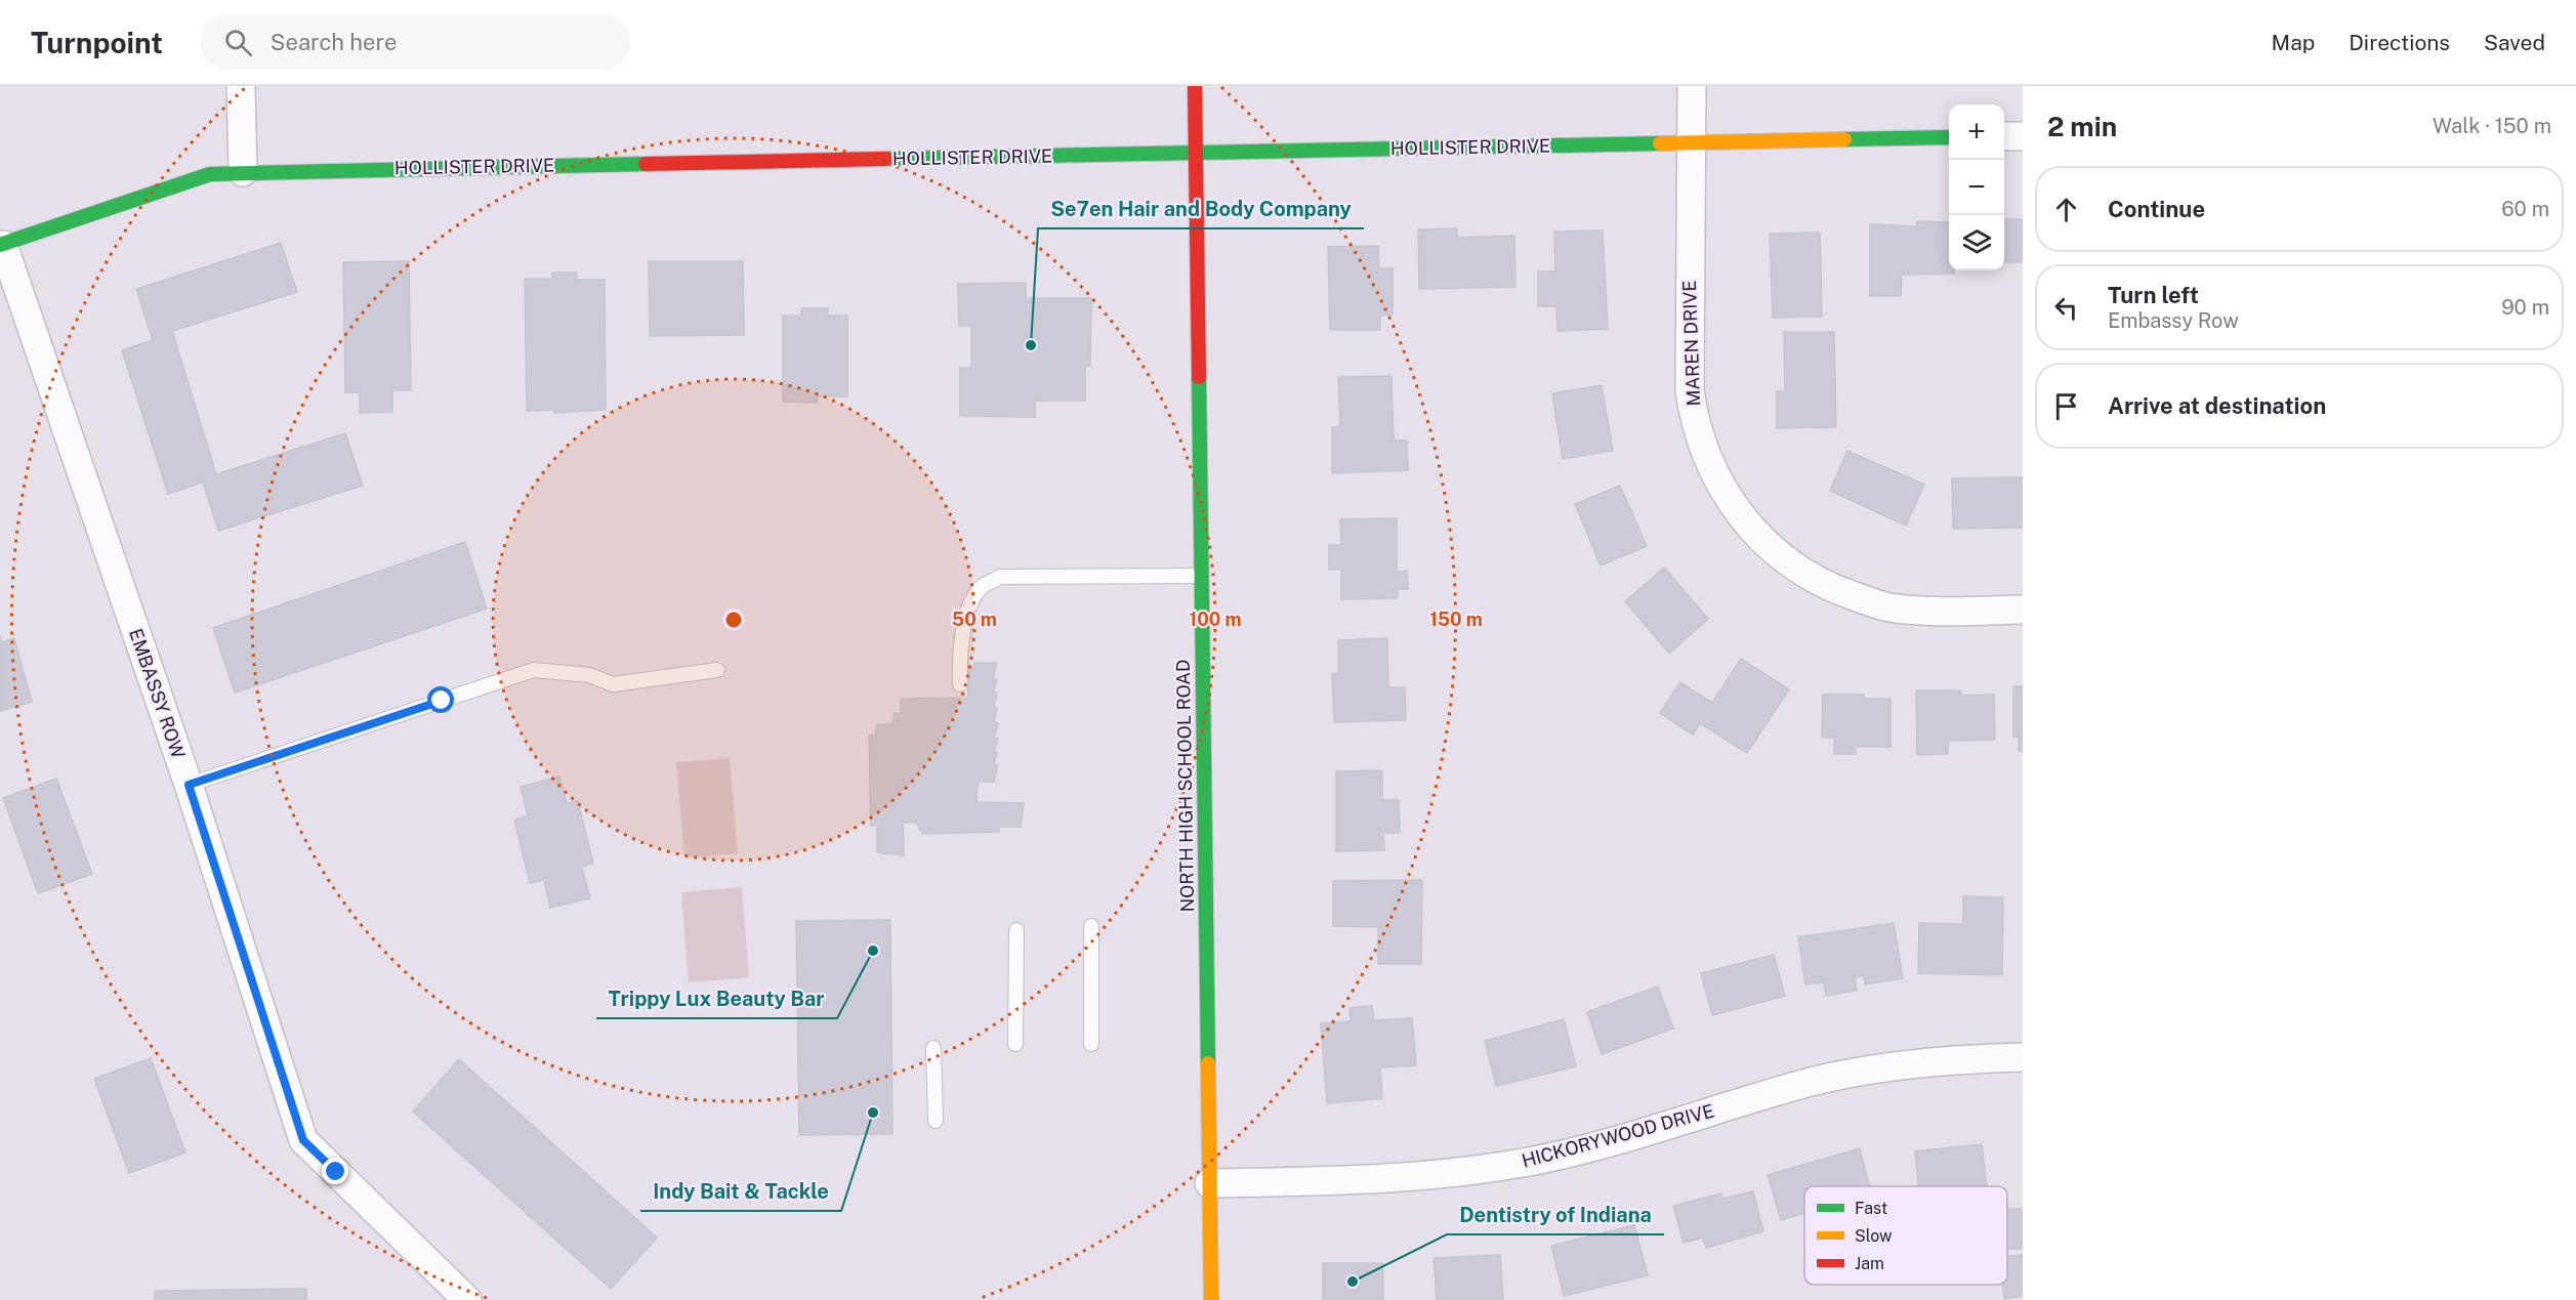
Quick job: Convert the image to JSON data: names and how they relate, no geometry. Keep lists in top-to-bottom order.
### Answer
{
  "streets": {
    "street": [
      "HOLLISTER DRIVE",
      "MAREN DRIVE",
      "EMBASSY ROW",
      "NORTH HIGH SCHOOL ROAD",
      "HICKORYWOOD DRIVE"
    ]
  },
  "crossings": [
    ["HOLLISTER DRIVE", "MAREN DRIVE"],
    ["HOLLISTER DRIVE", "EMBASSY ROW"],
    ["HOLLISTER DRIVE", "NORTH HIGH SCHOOL ROAD"],
    ["NORTH HIGH SCHOOL ROAD", "HICKORYWOOD DRIVE"]
  ],
  "places": [
    "Se7en Hair and Body Company",
    "Trippy Lux Beauty Bar",
    "Indy Bait & Tackle",
    "Dentistry of Indiana"
  ],
  "legend": ["Fast", "Slow", "Jam"],
  "page": {
    "header": "Turnpoint",
    "search": "Search here",
    "nav": ["Map", "Directions", "Saved"],
    "heading": ["2 min", "Walk · 150 m"],
    "map_buttons": ["+", "−"],
    "list": [
      ["Continue", "60 m"],
      ["Turn left", "Embassy Row", "90 m"],
      "Arrive at destination"
    ]
  },
  "rings": ["50 m", "100 m", "150 m"]
}
